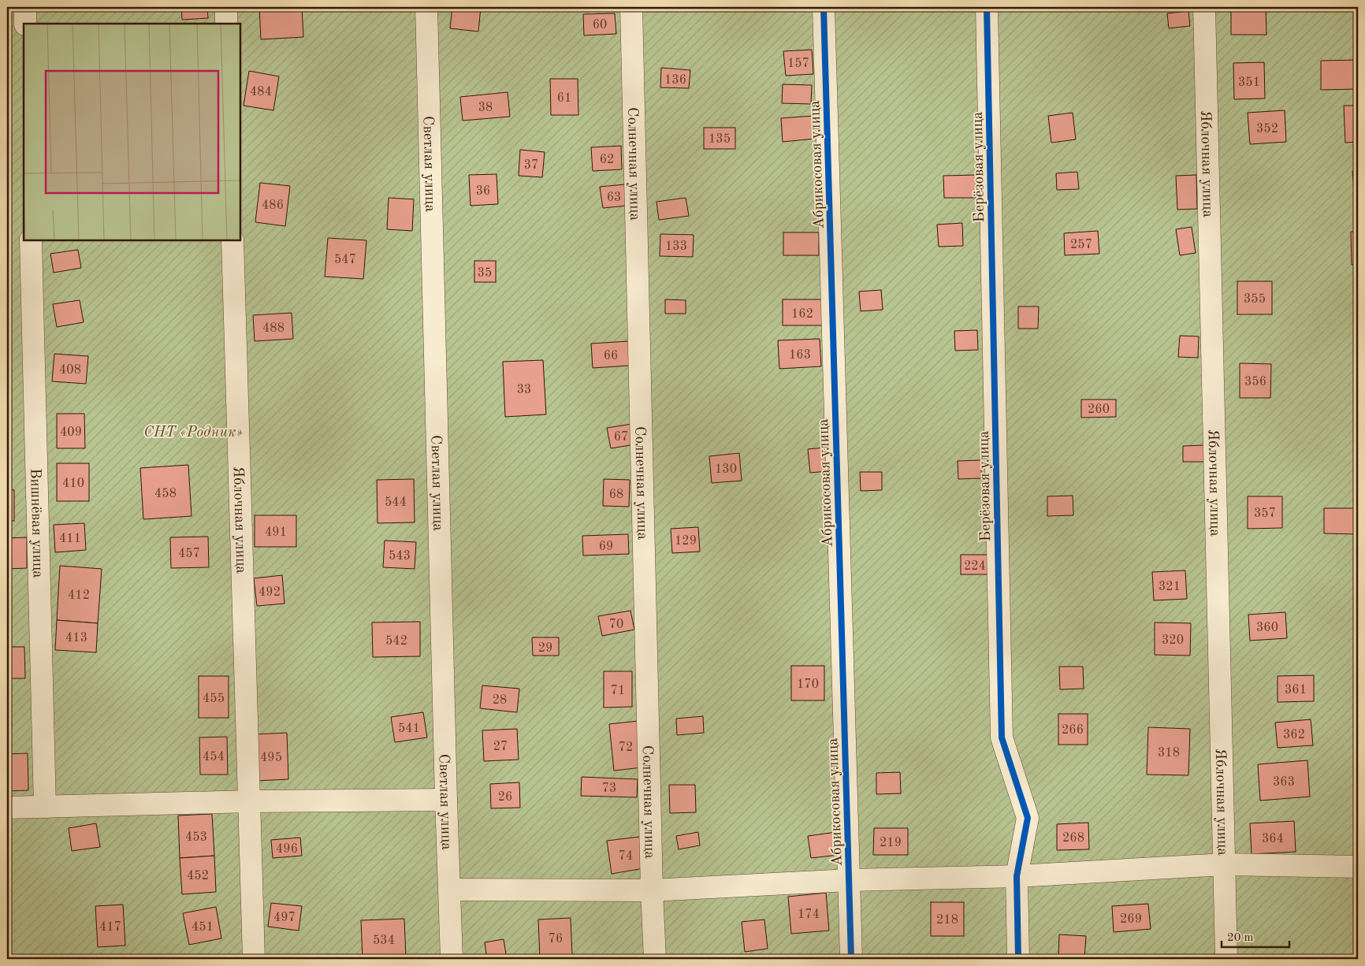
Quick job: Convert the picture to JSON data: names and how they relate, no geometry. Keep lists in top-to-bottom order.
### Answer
{
  "streets": {
    "street": [
      "Светлая улица",
      "Солнечная улица",
      "Яблочная улица",
      "Абрикосовая улица",
      "Берёзовая улица",
      "Вишнёвая улица"
    ]
  },
  "parks": ["СНТ «Родник»"],
  "house_numbers": [
    "60",
    "157",
    "136",
    "351",
    "484",
    "61",
    "38",
    "352",
    "135",
    "62",
    "37",
    "36",
    "63",
    "486",
    "257",
    "133",
    "547",
    "35",
    "355",
    "162",
    "488",
    "163",
    "66",
    "408",
    "356",
    "33",
    "260",
    "409",
    "67",
    "130",
    "410",
    "458",
    "68",
    "544",
    "357",
    "491",
    "411",
    "129",
    "69",
    "457",
    "543",
    "224",
    "321",
    "492",
    "412",
    "70",
    "360",
    "413",
    "320",
    "542",
    "29",
    "170",
    "361",
    "71",
    "455",
    "28",
    "541",
    "266",
    "362",
    "27",
    "72",
    "318",
    "454",
    "495",
    "363",
    "73",
    "26",
    "453",
    "268",
    "364",
    "219",
    "496",
    "74",
    "452",
    "174",
    "497",
    "269",
    "218",
    "417",
    "451",
    "76",
    "534"
  ],
  "scale_bar": "20 m"
}
